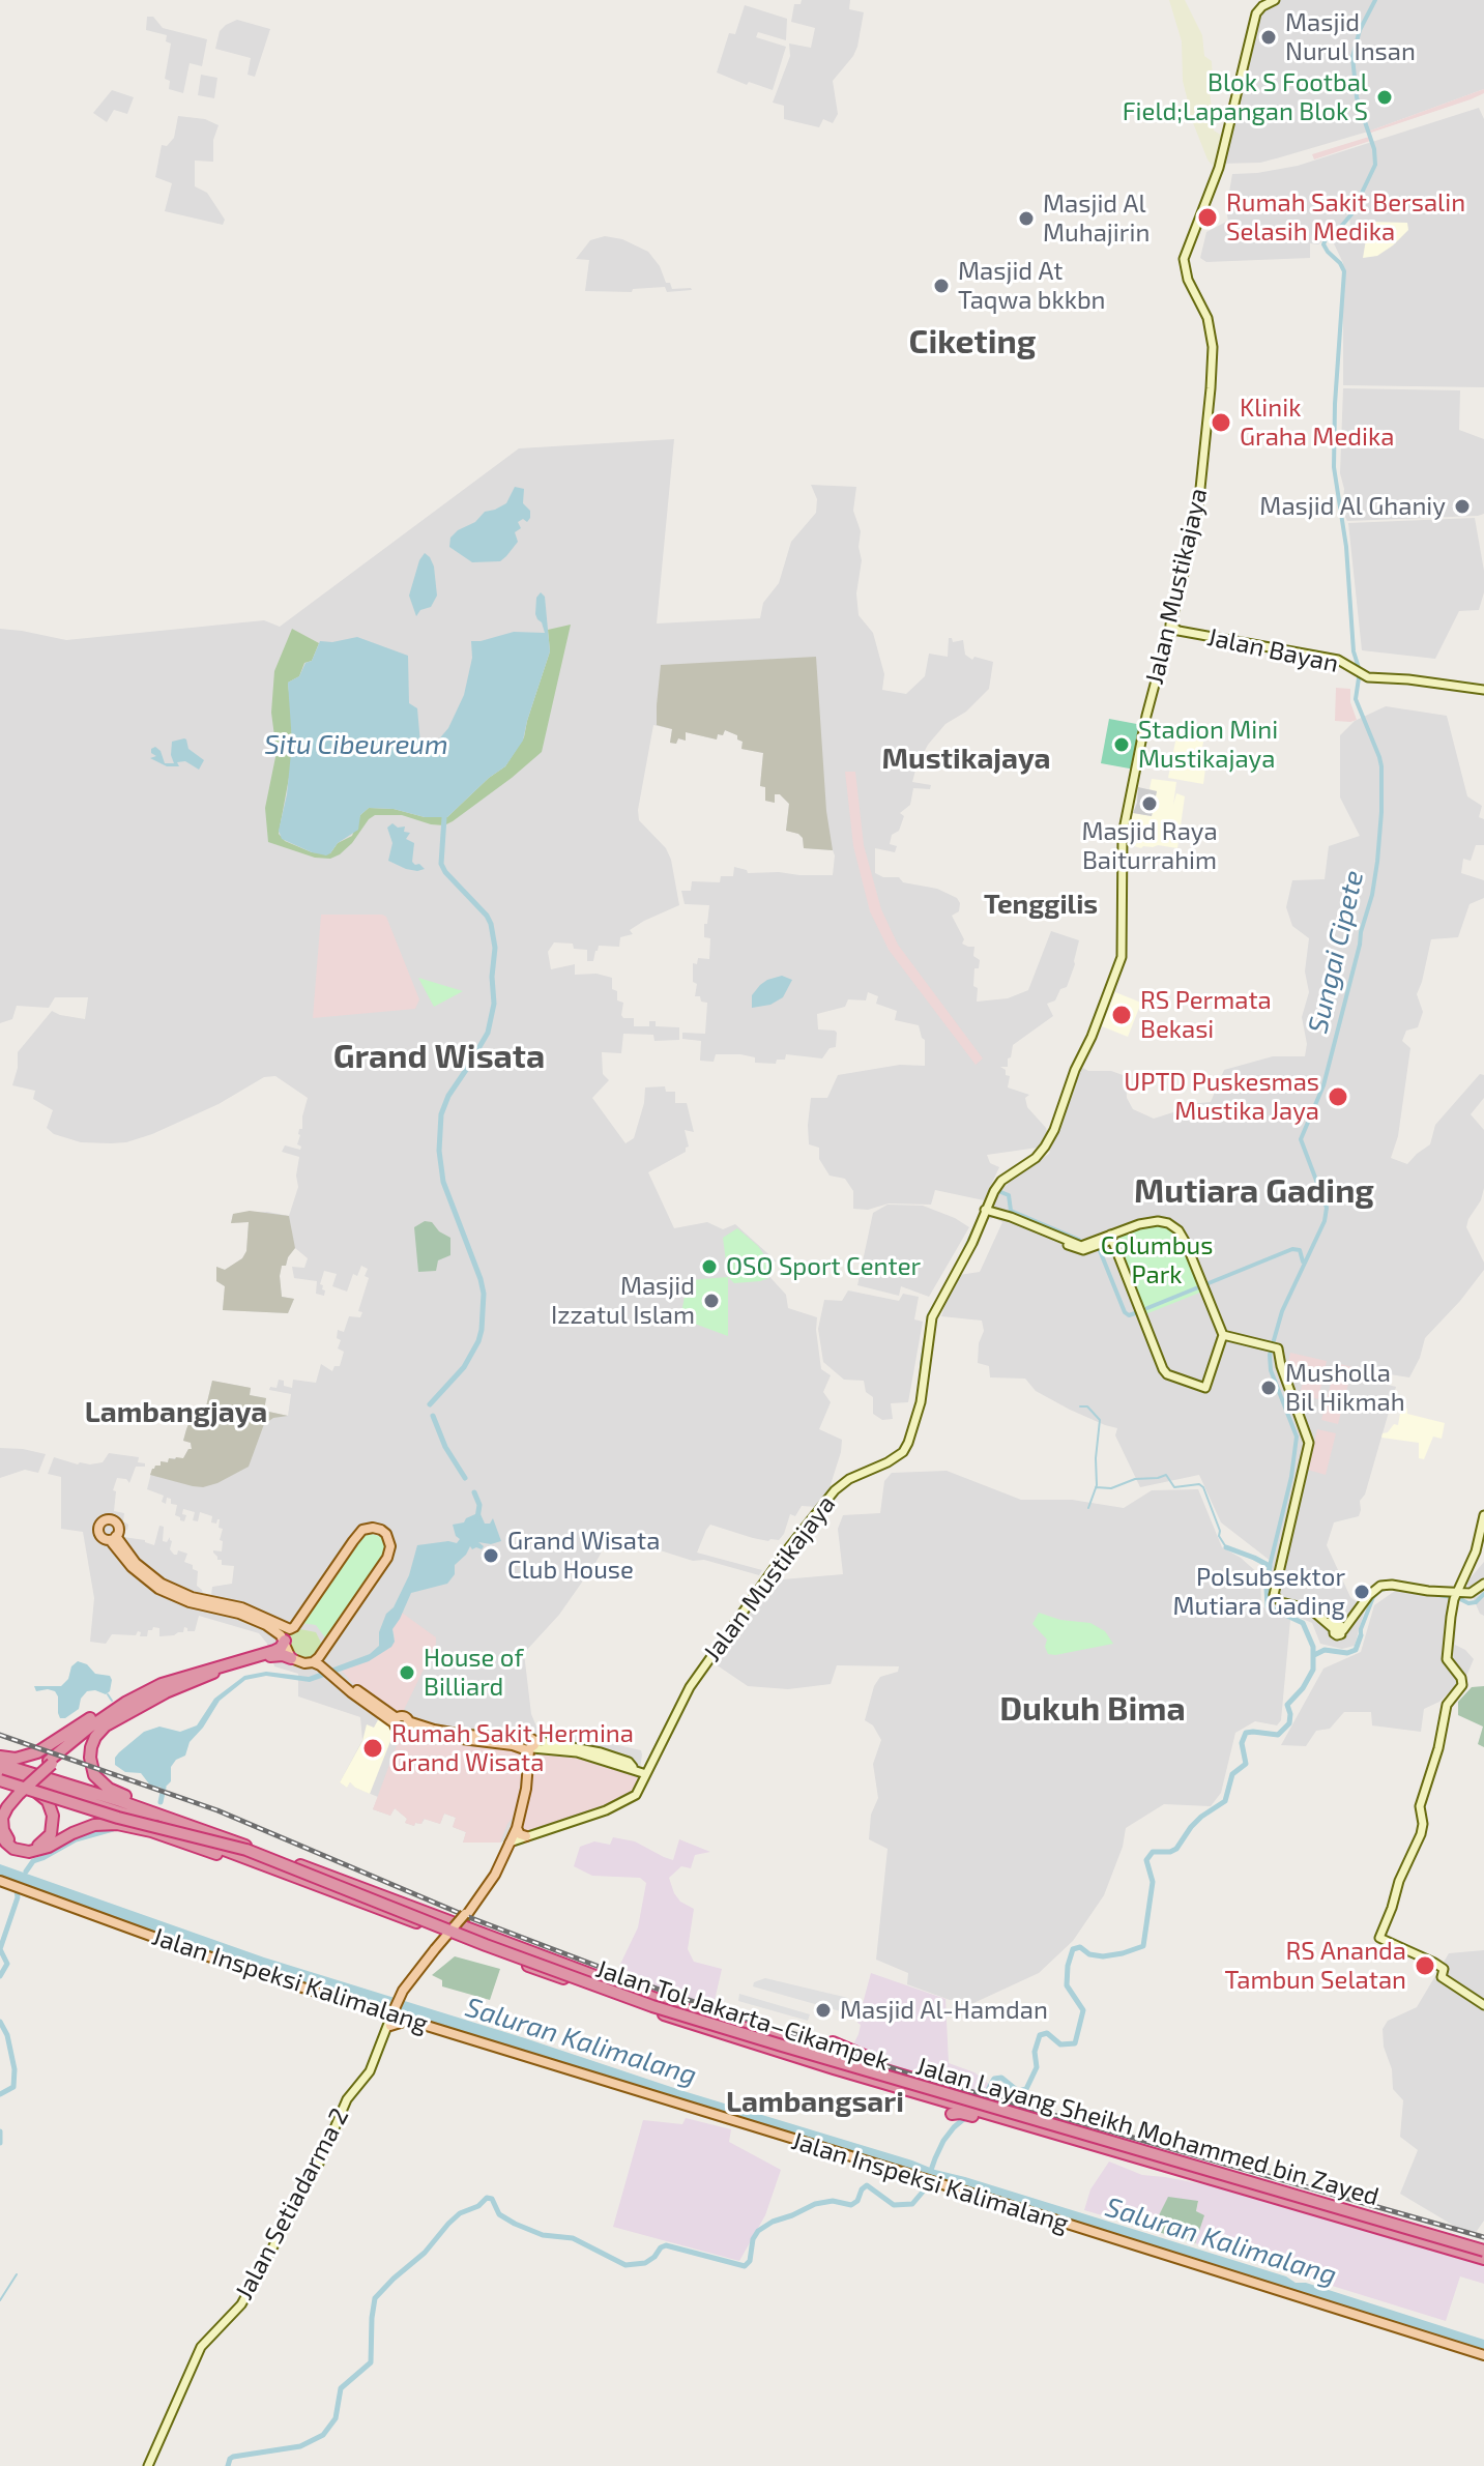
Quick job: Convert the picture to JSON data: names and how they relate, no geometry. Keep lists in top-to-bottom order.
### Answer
{
  "streets": {
    "highway": ["Jalan Tol Jakarta–Cikampek", "Jalan Layang Sheikh Mohammed bin Zayed"],
    "main road": [
      "Jalan Mustikajaya",
      "Jalan Bayan",
      "Jalan Inspeksi Kalimalang",
      "Jalan Setiadarma 2"
    ]
  },
  "crossings": [
    ["Jalan Mustikajaya", "Jalan Bayan"],
    ["Jalan Mustikajaya", "Jalan Setiadarma 2"],
    ["Jalan Inspeksi Kalimalang", "Jalan Setiadarma 2"],
    ["Jalan Tol Jakarta–Cikampek", "Jalan Layang Sheikh Mohammed bin Zayed"]
  ],
  "districts": [
    "Ciketing",
    "Mustikajaya",
    "Tenggilis",
    "Grand Wisata",
    "Mutiara Gading",
    "Lambangjaya",
    "Dukuh Bima",
    "Lambangsari"
  ],
  "water": ["Situ Cibeureum", "Sungai Cipete", "Saluran Kalimalang"],
  "parks": ["Columbus Park"],
  "places": [
    "Masjid Nurul Insan",
    "Blok S Footbal Field;Lapangan Blok S",
    "Rumah Sakit Bersalin Selasih Medika",
    "Masjid Al Muhajirin",
    "Masjid At Taqwa bkkbn",
    "Klinik Graha Medika",
    "Masjid Al Ghaniy",
    "Stadion Mini Mustikajaya",
    "Masjid Raya Baiturrahim",
    "RS Permata Bekasi",
    "UPTD Puskesmas Mustika Jaya",
    "OSO Sport Center",
    "Masjid Izzatul Islam",
    "Musholla Bil Hikmah",
    "Grand Wisata Club House",
    "Polsubsektor Mutiara Gading",
    "House of Billiard",
    "Rumah Sakit Hermina Grand Wisata",
    "RS Ananda Tambun Selatan",
    "Masjid Al-Hamdan"
  ]
}
